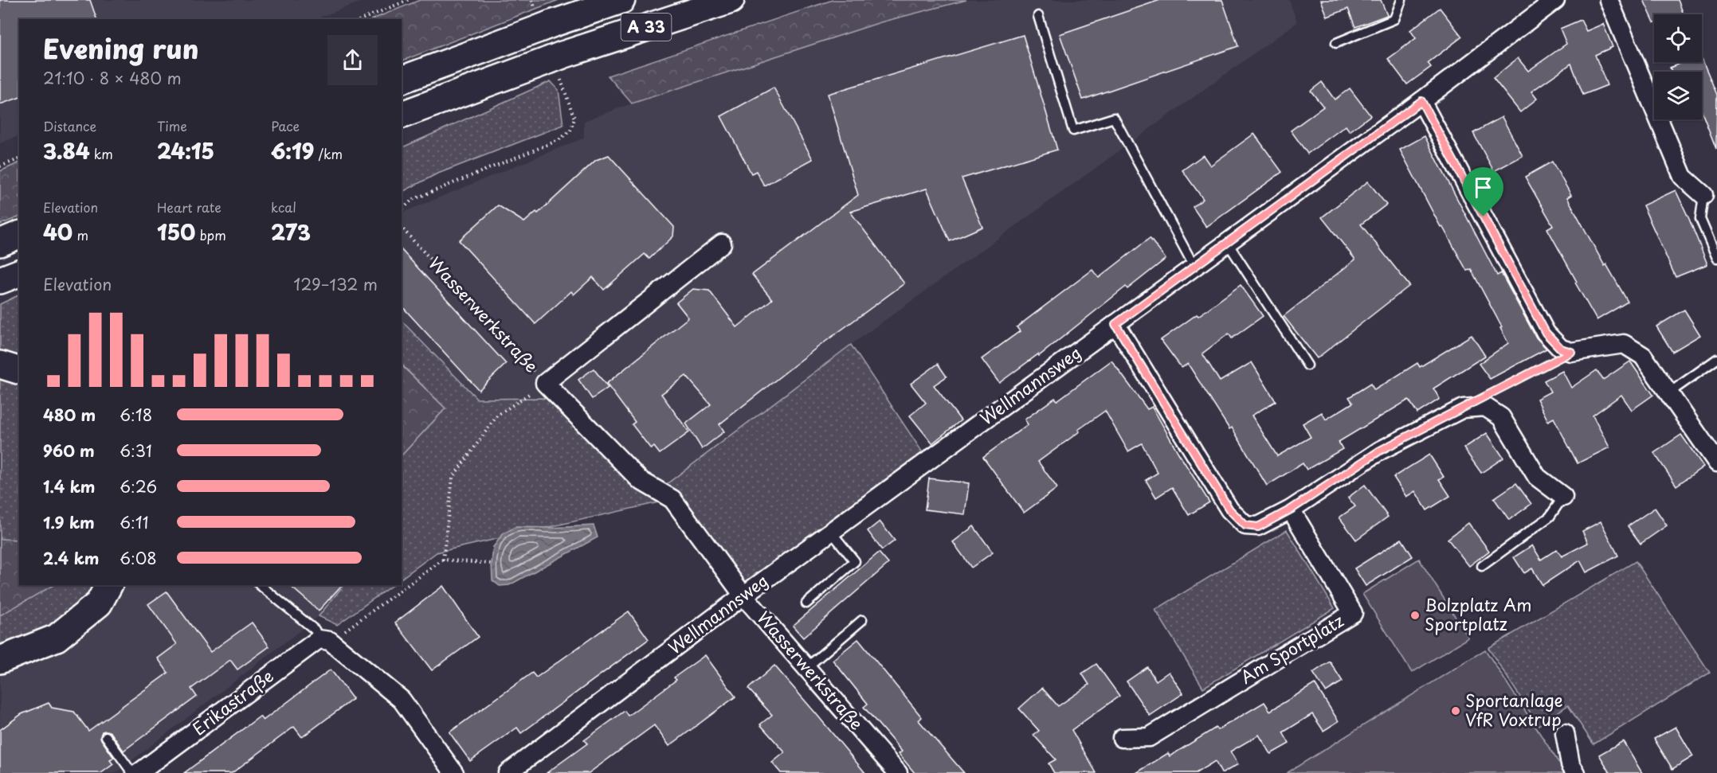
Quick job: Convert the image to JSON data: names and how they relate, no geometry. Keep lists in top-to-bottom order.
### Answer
{
  "streets": {
    "highway": ["A 33"],
    "street": [
      "Wasserwerkstraße",
      "Wellmannsweg",
      "Am Sportplatz",
      "Erikastraße"
    ]
  },
  "crossings": [
    ["A 33", "Wasserwerkstraße"],
    ["Wasserwerkstraße", "Wellmannsweg"]
  ],
  "places": ["Bolzplatz Am Sportplatz", "Sportanlage VfR Voxtrup"],
  "page": {
    "heading": ["Evening run", "21:10 · 8 × 480 m"],
    "stats": [
      ["Distance", "3.84 km"],
      ["Time", "24:15"],
      ["Pace", "6:19 /km"],
      ["Elevation", "40 m"],
      ["Heart rate", "150 bpm"],
      ["kcal", "273"]
    ],
    "chart": ["Elevation", "129–132 m"],
    "list": [
      {
        "name": "480 m",
        "note": "6:18"
      },
      {
        "name": "960 m",
        "note": "6:31"
      },
      {
        "name": "1.4 km",
        "note": "6:26"
      },
      {
        "name": "1.9 km",
        "note": "6:11"
      },
      {
        "name": "2.4 km",
        "note": "6:08"
      }
    ]
  }
}
